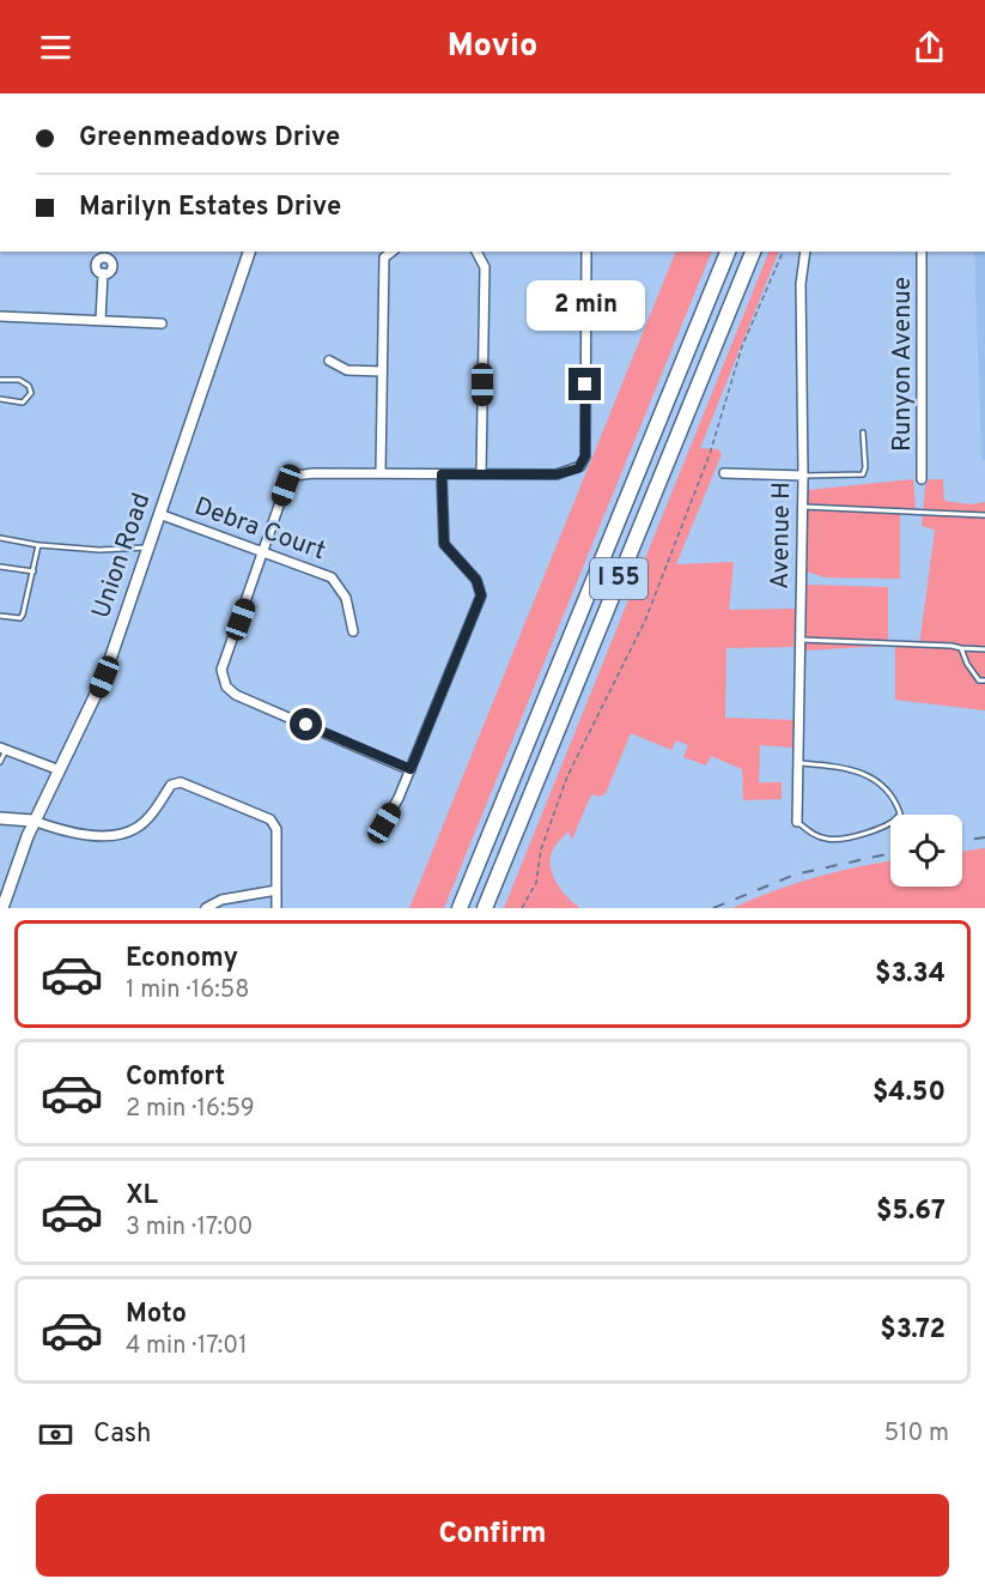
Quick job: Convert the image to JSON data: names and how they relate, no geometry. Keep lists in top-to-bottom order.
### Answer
{
  "streets": {
    "highway": ["I 55"],
    "street": [
      "Runyon Avenue",
      "Debra Court",
      "Avenue H",
      "Union Road"
    ]
  },
  "crossings": [
    ["Debra Court", "Union Road"]
  ],
  "page": {
    "header": "Movio",
    "banner": ["Greenmeadows Drive", "Marilyn Estates Drive"],
    "bubble": "2 min",
    "list": [
      {
        "name": "Economy",
        "note": "1 min · 16:58",
        "value": "$3.34"
      },
      {
        "name": "Comfort",
        "note": "2 min · 16:59",
        "value": "$4.50"
      },
      {
        "name": "XL",
        "note": "3 min · 17:00",
        "value": "$5.67"
      },
      {
        "name": "Moto",
        "note": "4 min · 17:01",
        "value": "$3.72"
      }
    ],
    "pay": ["Cash", "510 m"],
    "buttons": "Confirm"
  }
}
